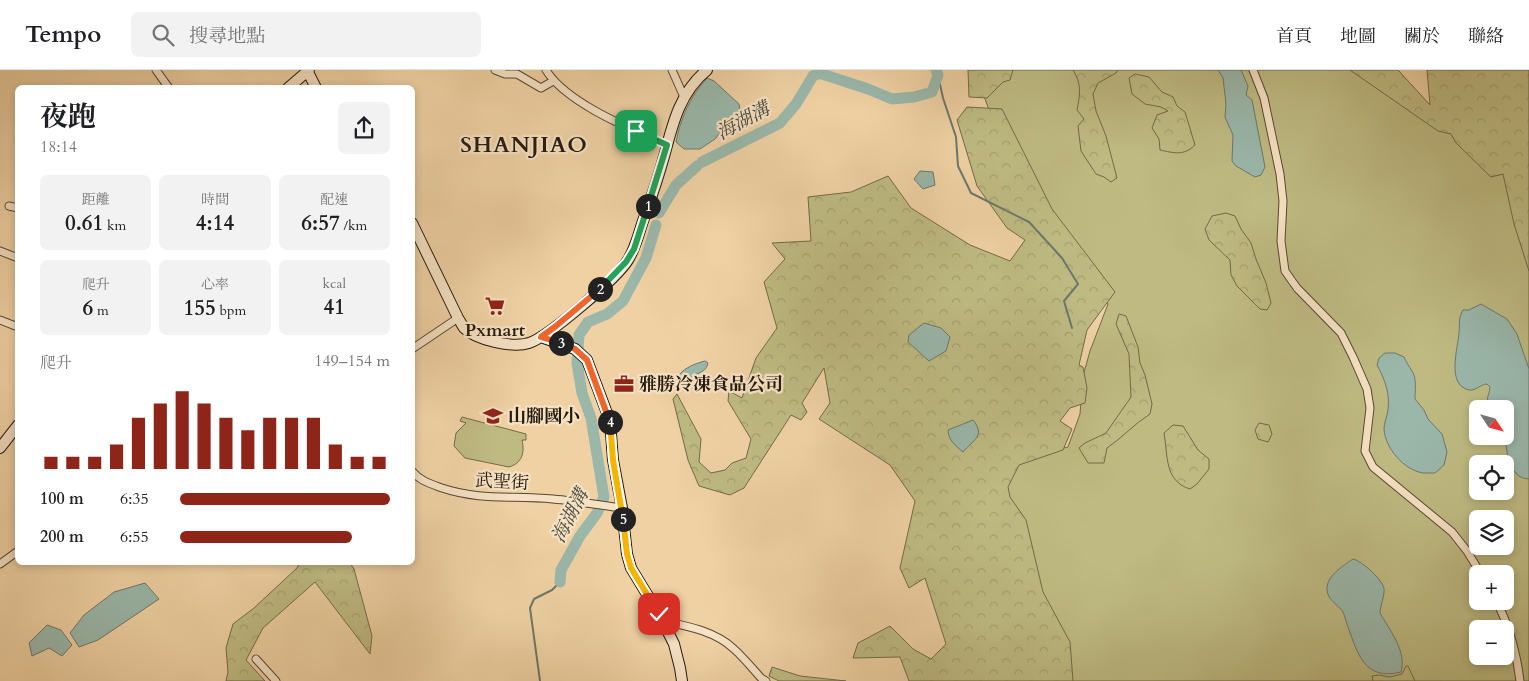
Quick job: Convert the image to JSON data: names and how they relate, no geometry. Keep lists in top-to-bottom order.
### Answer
{
  "streets": {
    "street": ["武聖街"]
  },
  "districts": ["SHANJIAO"],
  "water": ["海湖溝"],
  "places": {
    "supermarket": ["Pxmart"],
    "office": ["雅勝冷凍食品公司"],
    "school or university": ["山腳國小"]
  },
  "north": "bottom right",
  "page": {
    "header": "Tempo",
    "search": "搜尋地點",
    "nav": [
      "首頁",
      "地圖",
      "關於",
      "聯絡"
    ],
    "heading": ["夜跑", "18:14"],
    "stats": [
      ["距離", "0.61 km"],
      ["時間", "4:14"],
      ["配速", "6:57 /km"],
      ["爬升", "6 m"],
      ["心率", "155 bpm"],
      ["kcal", "41"]
    ],
    "pins": [
      "1",
      "2",
      "3",
      "4",
      "5"
    ],
    "chart": ["爬升", "149–154 m"],
    "map_buttons": ["+", "−"],
    "list": [
      {
        "name": "100 m",
        "note": "6:35"
      },
      {
        "name": "200 m",
        "note": "6:55"
      }
    ]
  }
}
